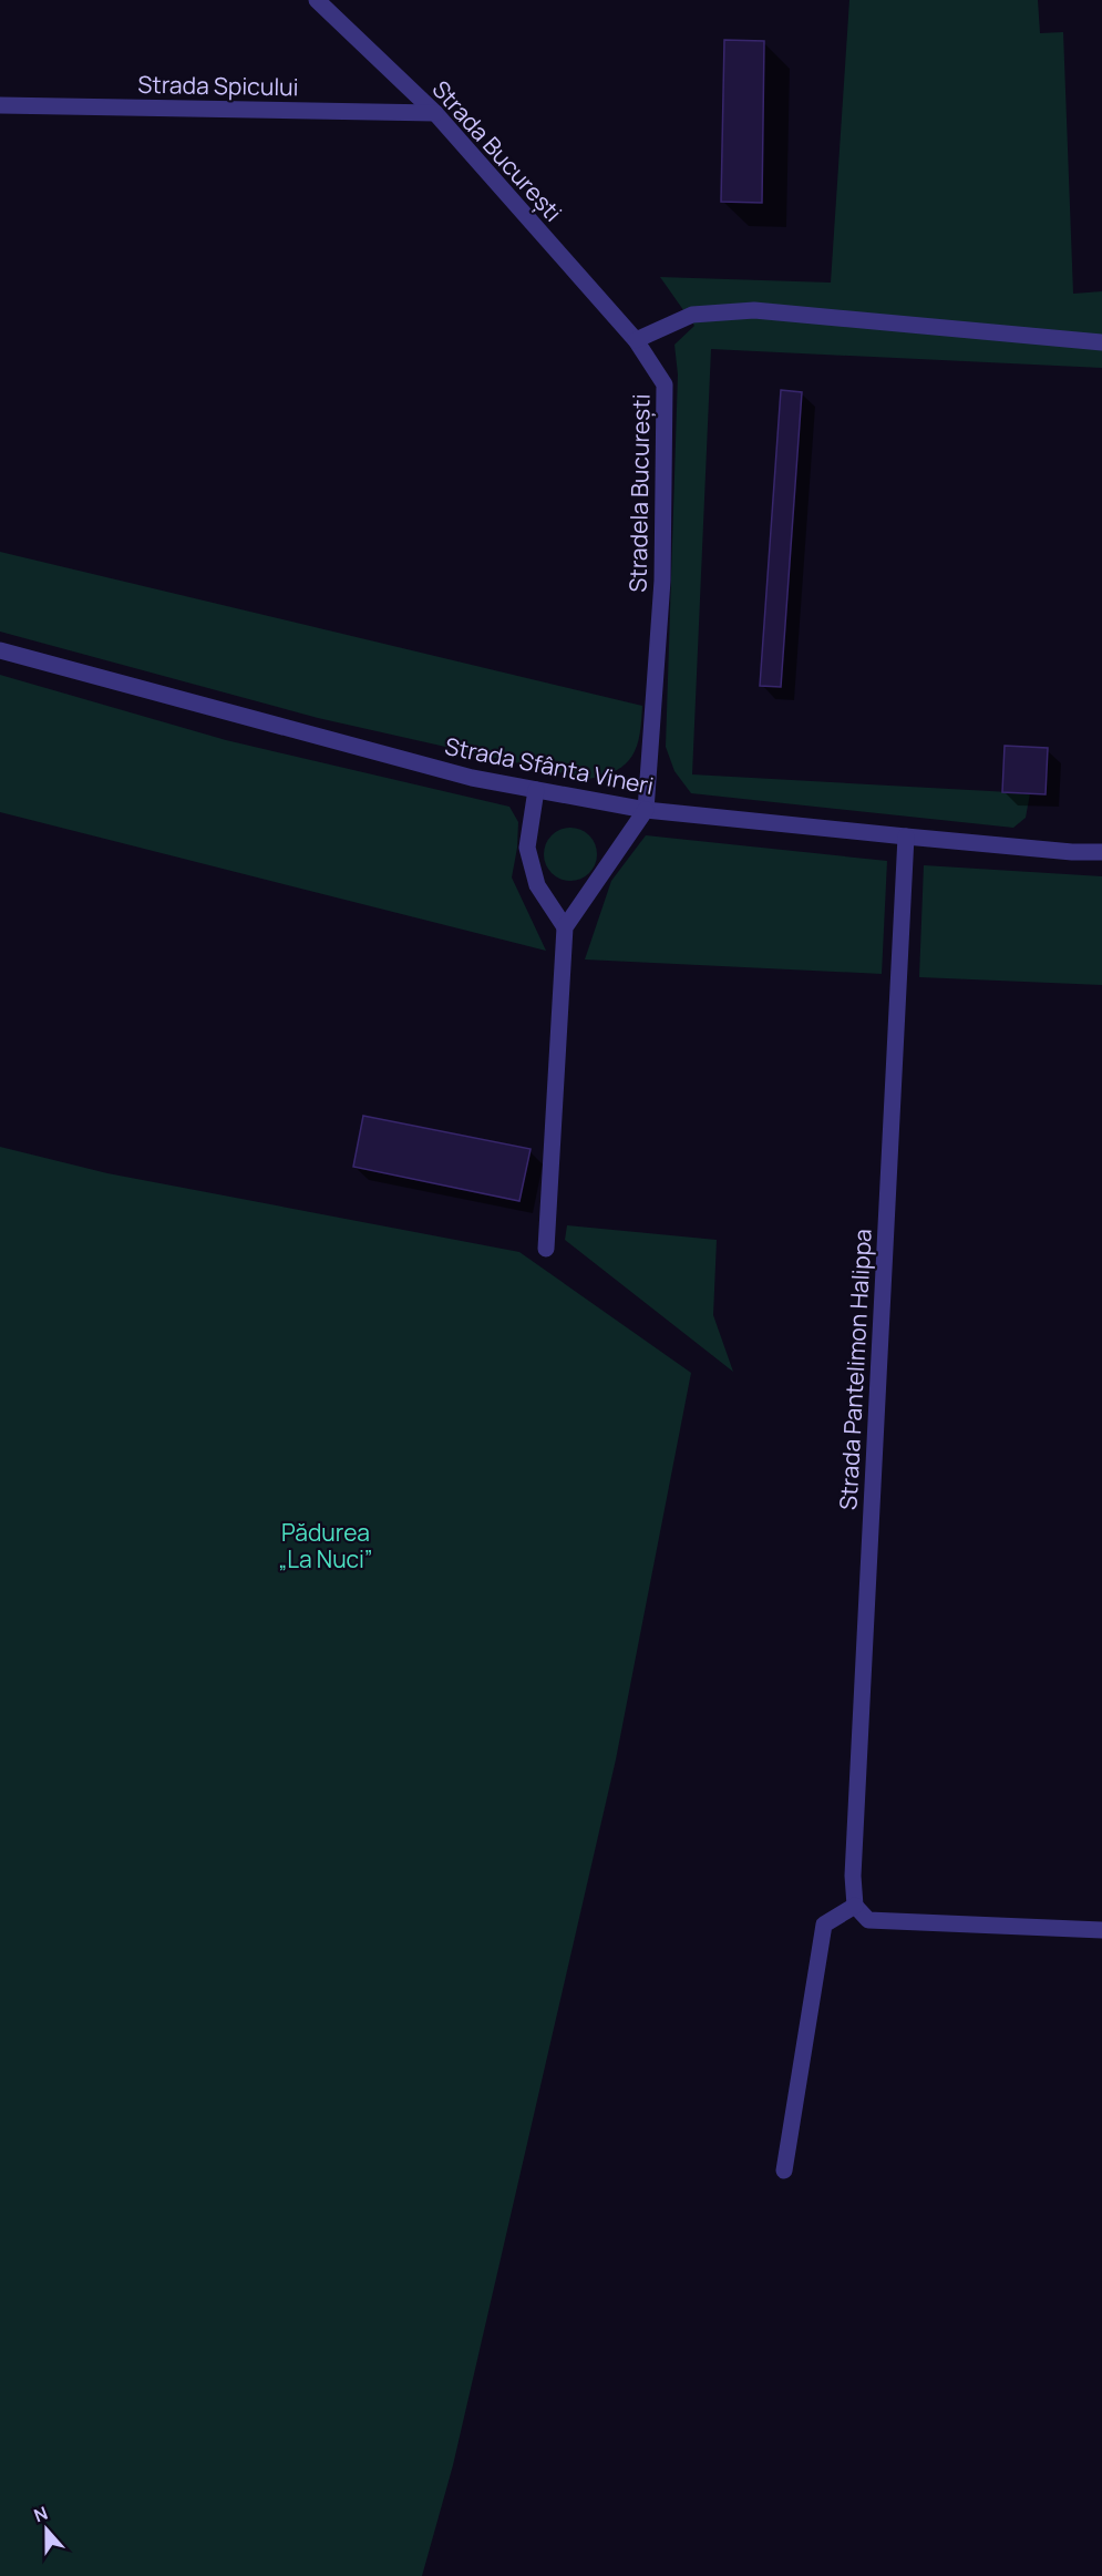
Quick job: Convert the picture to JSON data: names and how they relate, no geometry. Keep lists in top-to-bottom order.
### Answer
{
  "streets": {
    "street": [
      "Strada Spicului",
      "Strada București",
      "Stradela București",
      "Strada Sfânta Vineri",
      "Strada Pantelimon Halippa"
    ]
  },
  "crossings": [
    ["Strada Spicului", "Strada București"],
    ["Strada București", "Stradela București"],
    ["Stradela București", "Strada Sfânta Vineri"],
    ["Strada Sfânta Vineri", "Strada Pantelimon Halippa"]
  ],
  "parks": ["Pădurea „La Nuci”"],
  "north": "top"
}
